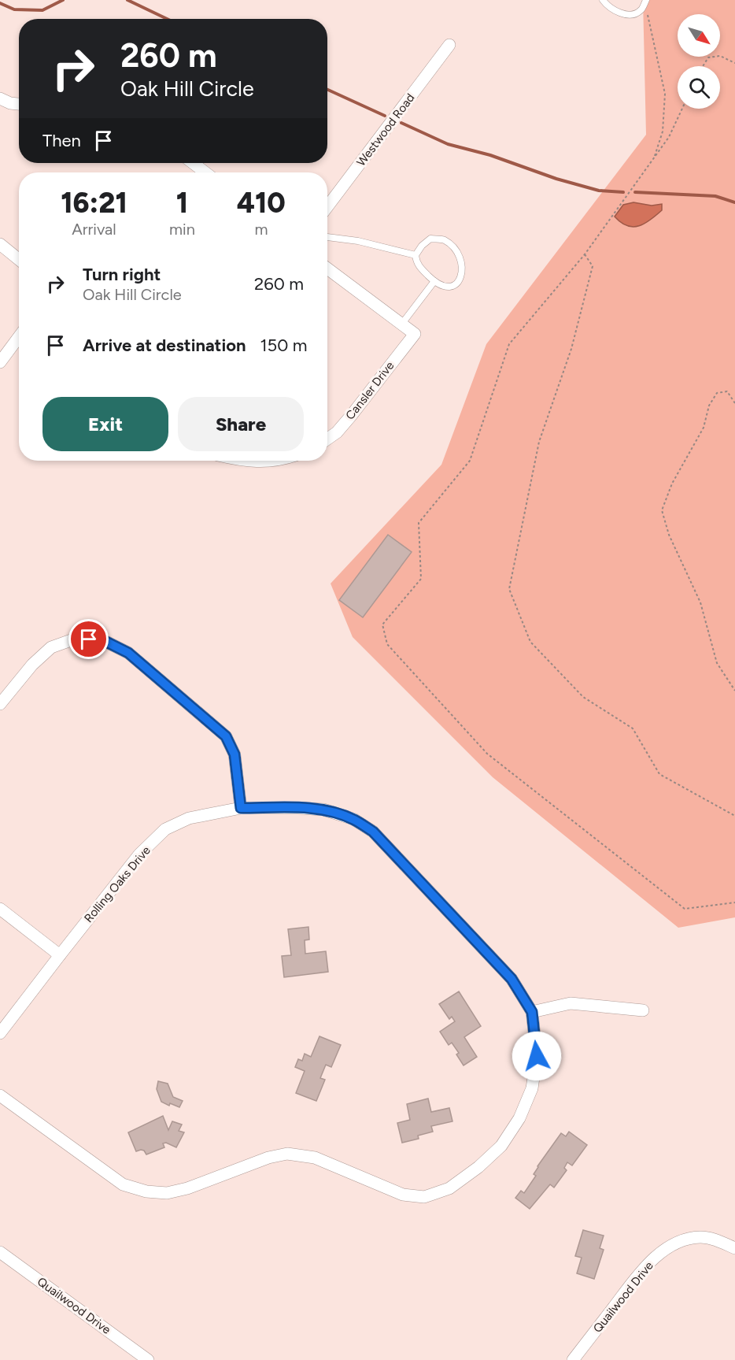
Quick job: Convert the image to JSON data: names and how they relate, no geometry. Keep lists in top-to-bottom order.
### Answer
{
  "streets": {
    "street": [
      "Westwood Road",
      "Cansler Drive",
      "Rolling Oaks Drive",
      "Quailwood Drive"
    ]
  },
  "north": "bottom right",
  "page": {
    "turn": ["260 m", "Oak Hill Circle"],
    "then": "Then",
    "eta": [
      "16:21",
      "Arrival",
      "1",
      "min",
      "410",
      "m"
    ],
    "list": [
      {
        "name": "Turn right",
        "note": "Oak Hill Circle",
        "value": "260 m"
      },
      {
        "name": "Arrive at destination",
        "value": "150 m"
      }
    ],
    "buttons": ["Exit", "Share"]
  }
}
